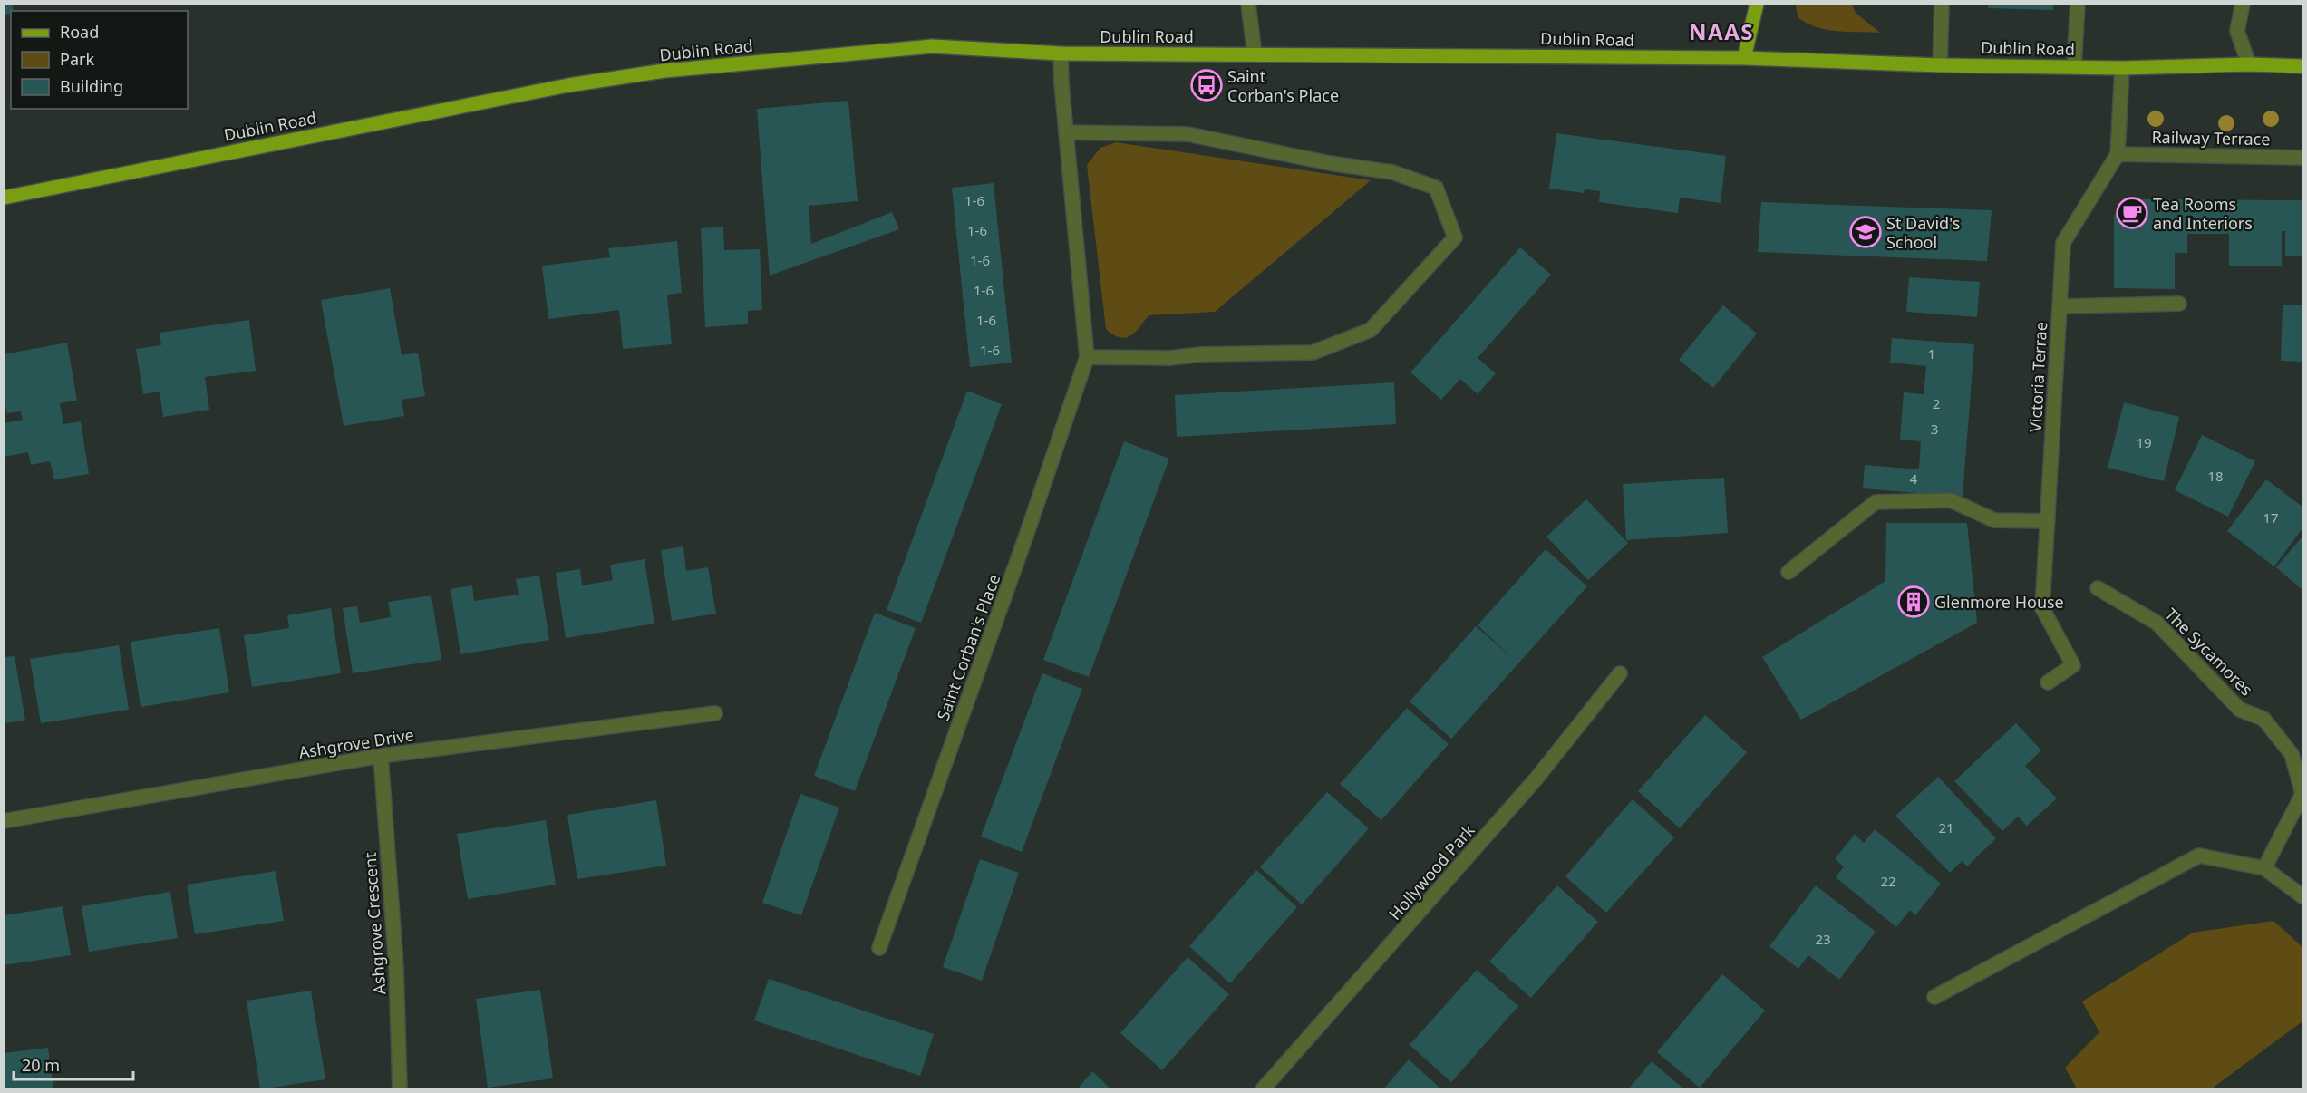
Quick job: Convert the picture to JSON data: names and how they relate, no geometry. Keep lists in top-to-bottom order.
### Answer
{
  "streets": {
    "main road": ["Dublin Road"],
    "street": [
      "Railway Terrace",
      "Victoria Terrae",
      "Saint Corban's Place",
      "The Sycamores",
      "Ashgrove Drive",
      "Hollywood Park",
      "Ashgrove Crescent"
    ]
  },
  "crossings": [
    ["Dublin Road", "Victoria Terrae"],
    ["Dublin Road", "Saint Corban's Place"],
    ["Railway Terrace", "Victoria Terrae"],
    ["Ashgrove Drive", "Ashgrove Crescent"]
  ],
  "districts": ["NAAS"],
  "places": {
    "bus stop": ["Saint Corban's Place"],
    "cafe": ["Tea Rooms and Interiors"],
    "school or university": ["St David's School"],
    "building": ["Glenmore House"]
  },
  "house_numbers": [
    "1-6",
    "1-6",
    "1-6",
    "1-6",
    "1-6",
    "1-6",
    "1",
    "2",
    "3",
    "19",
    "18",
    "4",
    "17",
    "21",
    "22",
    "23"
  ],
  "legend": ["Road", "Park", "Building"],
  "scale_bar": "20 m"
}
